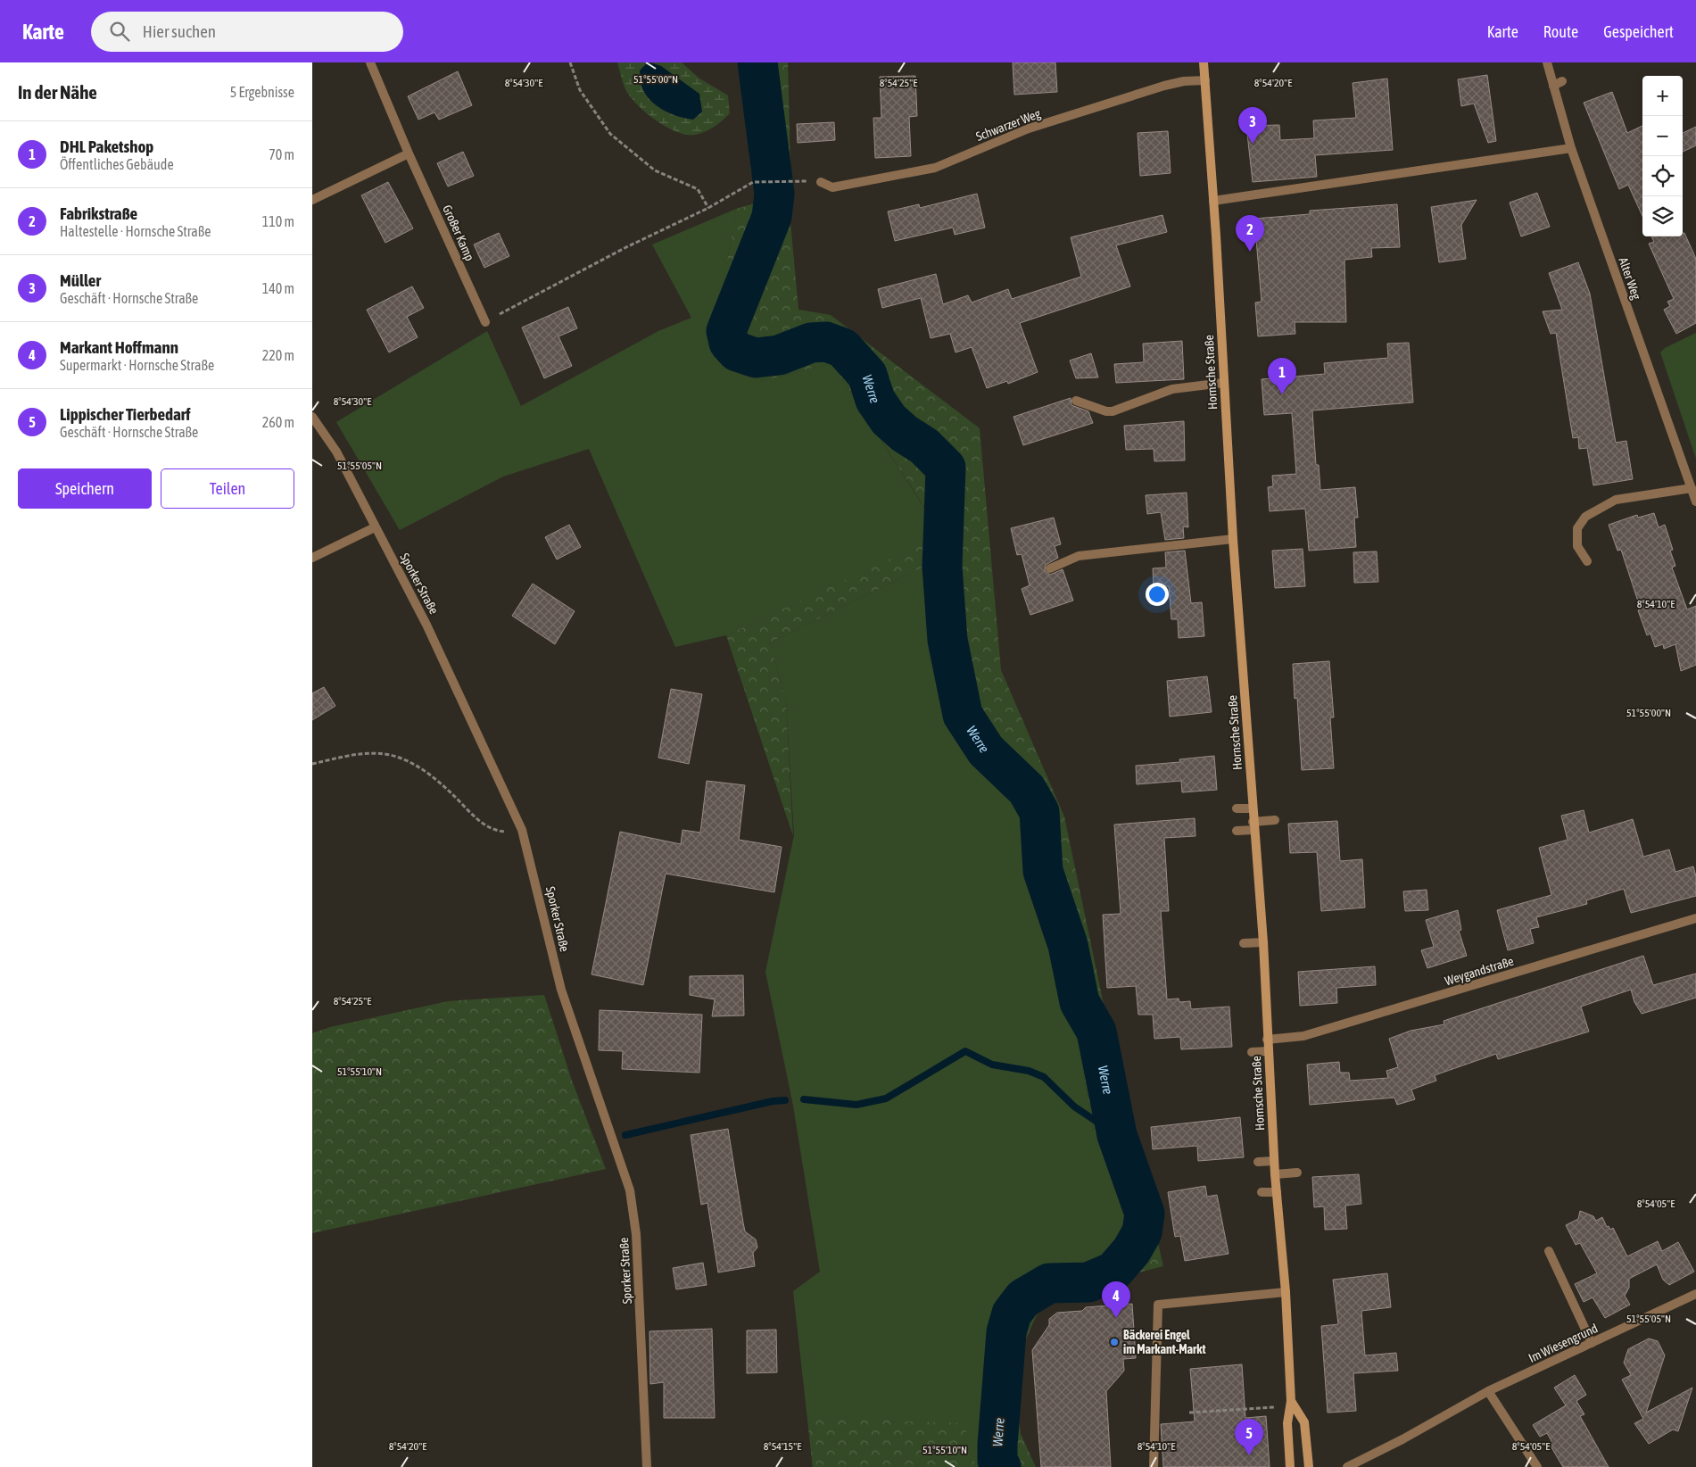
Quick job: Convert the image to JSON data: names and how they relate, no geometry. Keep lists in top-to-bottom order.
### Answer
{
  "streets": {
    "main road": ["Hornsche Straße"],
    "street": [
      "Schwarzer Weg",
      "Großer Kamp",
      "Alter Weg",
      "Sporker Straße",
      "Weygandstraße",
      "Im Wiesengrund"
    ]
  },
  "crossings": [
    ["Schwarzer Weg", "Hornsche Straße"],
    ["Hornsche Straße", "Weygandstraße"]
  ],
  "water": ["Werre"],
  "places": ["Bäckerei Engel im Markant-Markt"],
  "page": {
    "header": "Karte",
    "search": "Hier suchen",
    "nav": ["Karte", "Route", "Gespeichert"],
    "heading": ["In der Nähe", "5 Ergebnisse"],
    "map_buttons": ["+", "−"],
    "pins": [
      "3",
      "2",
      "1",
      "4",
      "5"
    ],
    "list": [
      {
        "mark": "1",
        "name": "DHL Paketshop",
        "note": "Öffentliches Gebäude",
        "value": "70 m"
      },
      {
        "mark": "2",
        "name": "Fabrikstraße",
        "note": "Haltestelle · Hornsche Straße",
        "value": "110 m"
      },
      {
        "mark": "3",
        "name": "Müller",
        "note": "Geschäft · Hornsche Straße",
        "value": "140 m"
      },
      {
        "mark": "4",
        "name": "Markant Hoffmann",
        "note": "Supermarkt · Hornsche Straße",
        "value": "220 m"
      },
      {
        "mark": "5",
        "name": "Lippischer Tierbedarf",
        "note": "Geschäft · Hornsche Straße",
        "value": "260 m"
      }
    ],
    "buttons": ["Speichern", "Teilen"]
  },
  "coordinates": [
    "51°55'00\"N",
    "8°54'30\"E",
    "8°54'25\"E",
    "8°54'20\"E",
    "51°55'05\"N",
    "8°54'10\"E",
    "51°55'10\"N",
    "8°54'05\"E",
    "8°54'15\"E"
  ]
}
